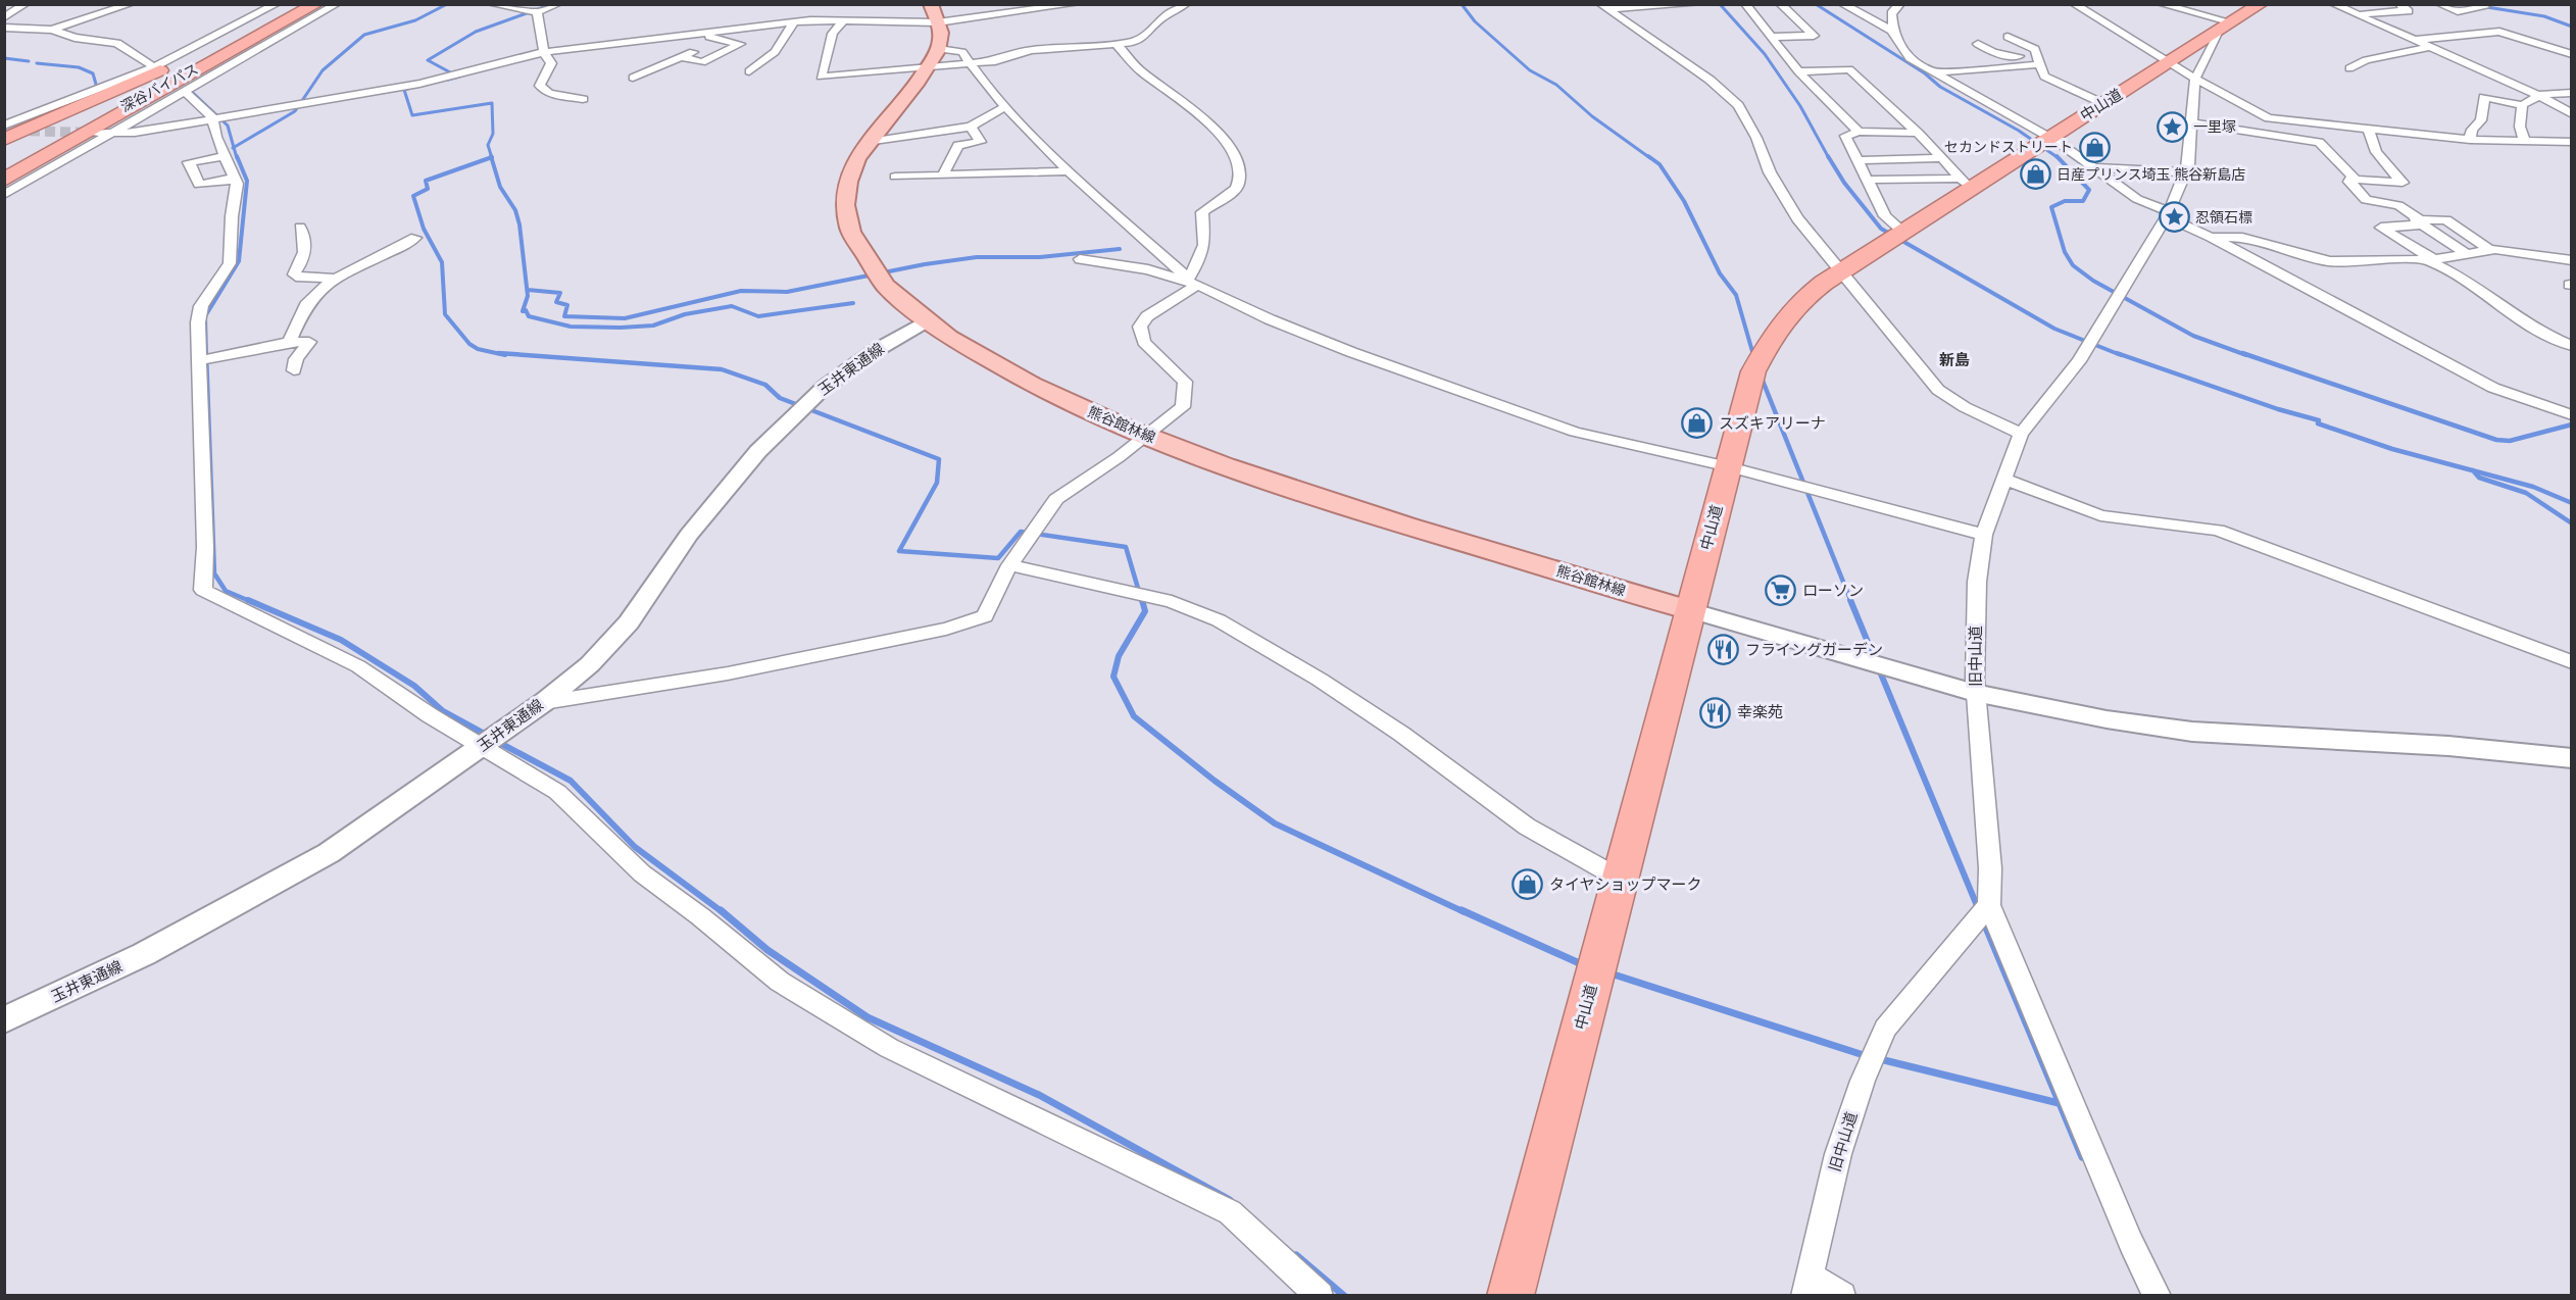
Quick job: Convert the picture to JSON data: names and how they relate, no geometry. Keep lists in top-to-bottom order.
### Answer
{
  "streets": {
    "highway": ["深谷バイパス", "中山道"],
    "main road": ["熊谷館林線"],
    "street": ["玉井東通線", "旧中山道"]
  },
  "crossings": [
    ["中山道", "熊谷館林線"],
    ["中山道", "旧中山道"],
    ["玉井東通線", "熊谷館林線"]
  ],
  "districts": ["新島"],
  "places": {
    "place": ["一里塚", "忍領石標"],
    "shop": [
      "セカンドストリート",
      "日産プリンス埼玉 熊谷新島店",
      "スズキアリーナ",
      "タイヤショップマーク"
    ],
    "supermarket": ["ローソン"],
    "restaurant": ["フライングガーデン", "幸楽苑"]
  }
}
